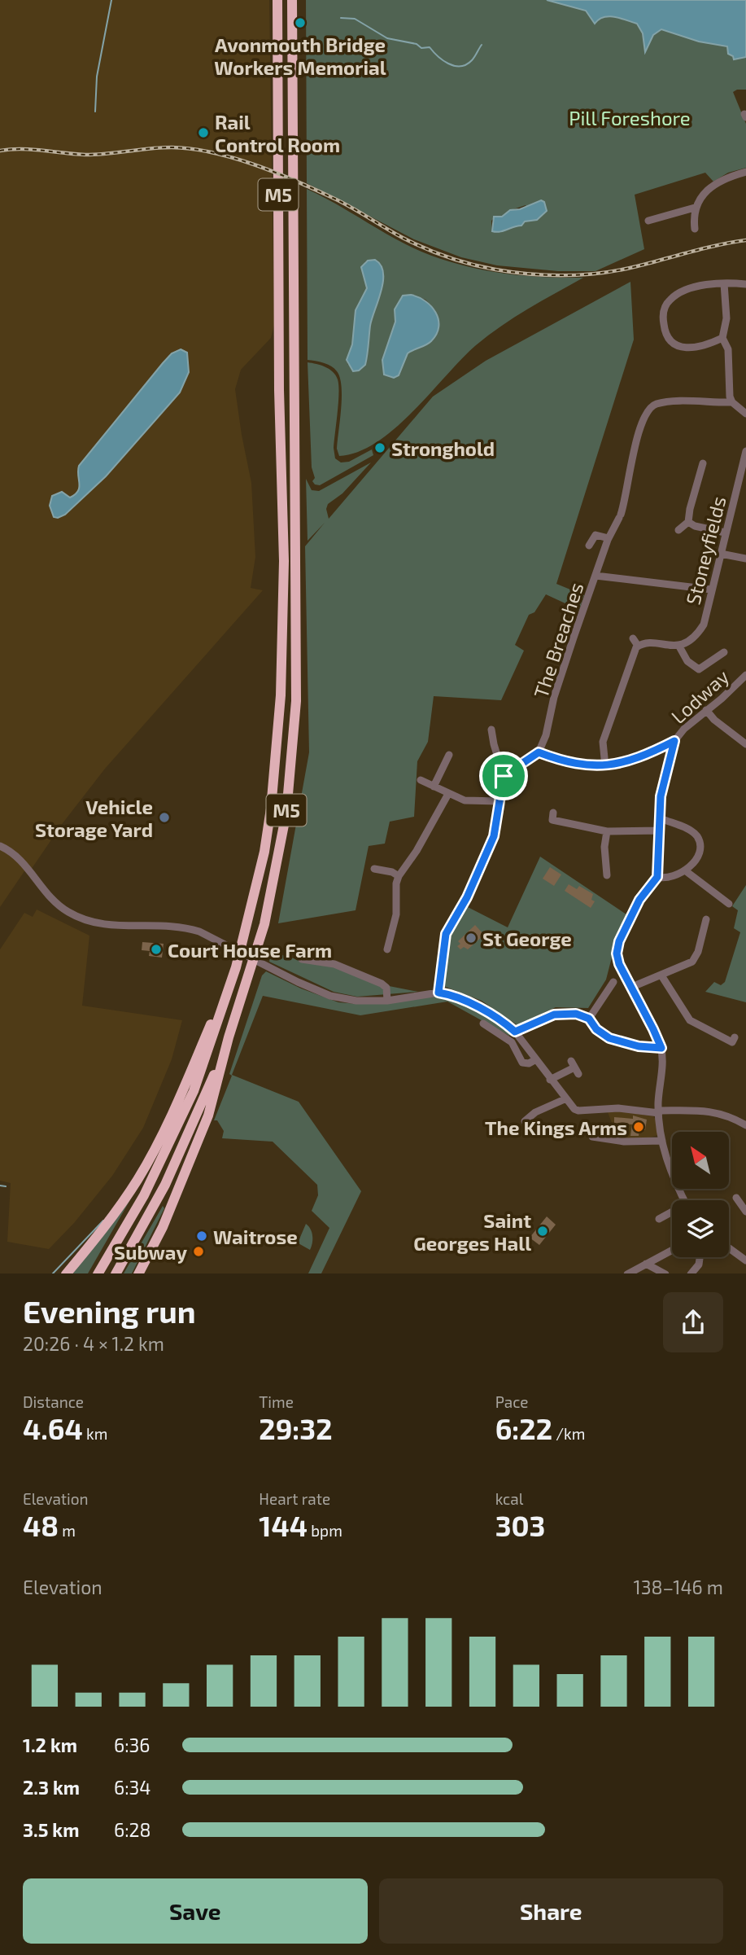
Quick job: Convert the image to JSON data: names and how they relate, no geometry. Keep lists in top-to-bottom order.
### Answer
{
  "streets": {
    "highway": ["M5"],
    "street": ["Stoneyfields", "The Breaches", "Lodway"]
  },
  "parks": ["Pill Foreshore"],
  "places": [
    "Avonmouth Bridge Workers Memorial",
    "Rail Control Room",
    "Stronghold",
    "Vehicle Storage Yard",
    "St George",
    "Court House Farm",
    "The Kings Arms",
    "Saint Georges Hall",
    "Waitrose",
    "Subway"
  ],
  "north": "top left",
  "page": {
    "heading": ["Evening run", "20:26 · 4 × 1.2 km"],
    "stats": [
      ["Distance", "4.64 km"],
      ["Time", "29:32"],
      ["Pace", "6:22 /km"],
      ["Elevation", "48 m"],
      ["Heart rate", "144 bpm"],
      ["kcal", "303"]
    ],
    "chart": ["Elevation", "138–146 m"],
    "list": [
      {
        "name": "1.2 km",
        "note": "6:36"
      },
      {
        "name": "2.3 km",
        "note": "6:34"
      },
      {
        "name": "3.5 km",
        "note": "6:28"
      }
    ],
    "buttons": ["Save", "Share"]
  }
}
